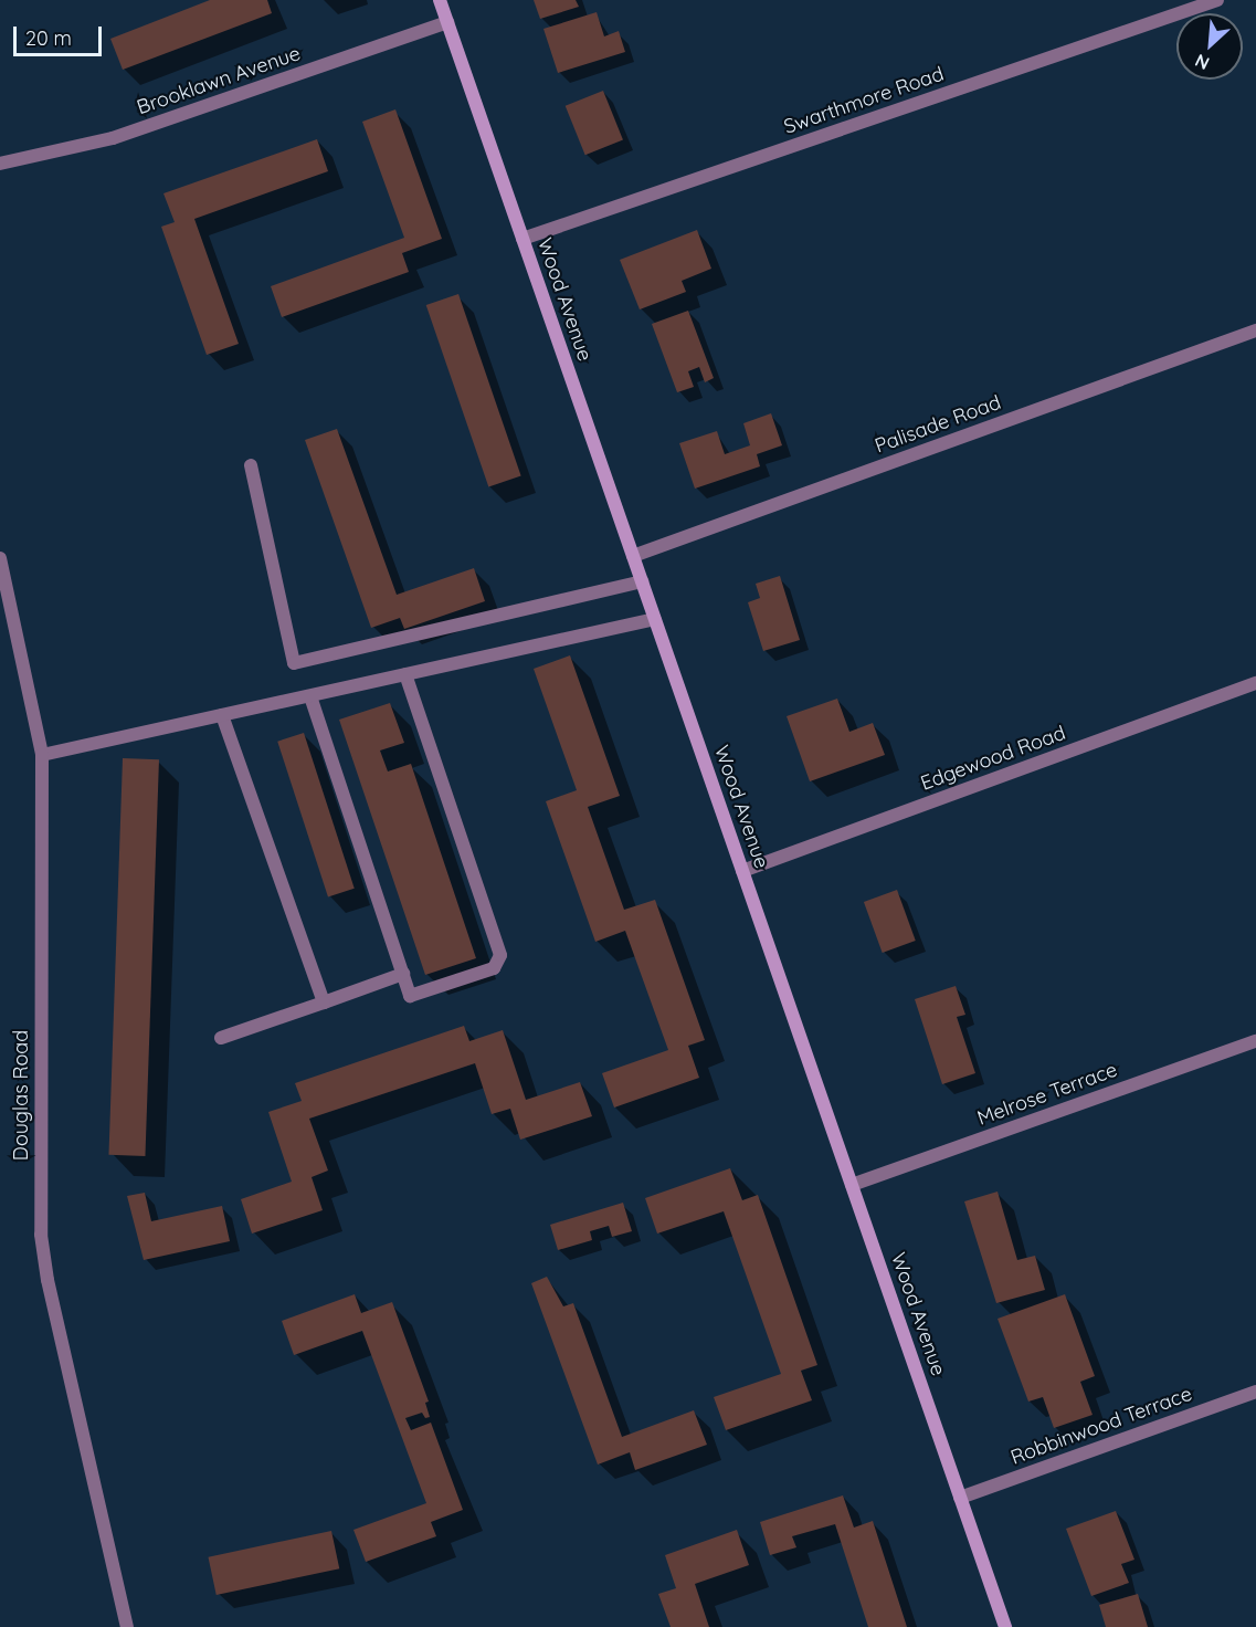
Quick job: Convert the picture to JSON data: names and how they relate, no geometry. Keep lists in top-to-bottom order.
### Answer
{
  "streets": {
    "main road": ["Wood Avenue"],
    "street": [
      "Brooklawn Avenue",
      "Swarthmore Road",
      "Palisade Road",
      "Edgewood Road",
      "Melrose Terrace",
      "Douglas Road",
      "Robbinwood Terrace"
    ]
  },
  "crossings": [
    ["Brooklawn Avenue", "Wood Avenue"],
    ["Swarthmore Road", "Wood Avenue"],
    ["Wood Avenue", "Palisade Road"],
    ["Wood Avenue", "Edgewood Road"],
    ["Wood Avenue", "Melrose Terrace"],
    ["Wood Avenue", "Robbinwood Terrace"]
  ],
  "scale_bar": "20 m",
  "north": "bottom left"
}
